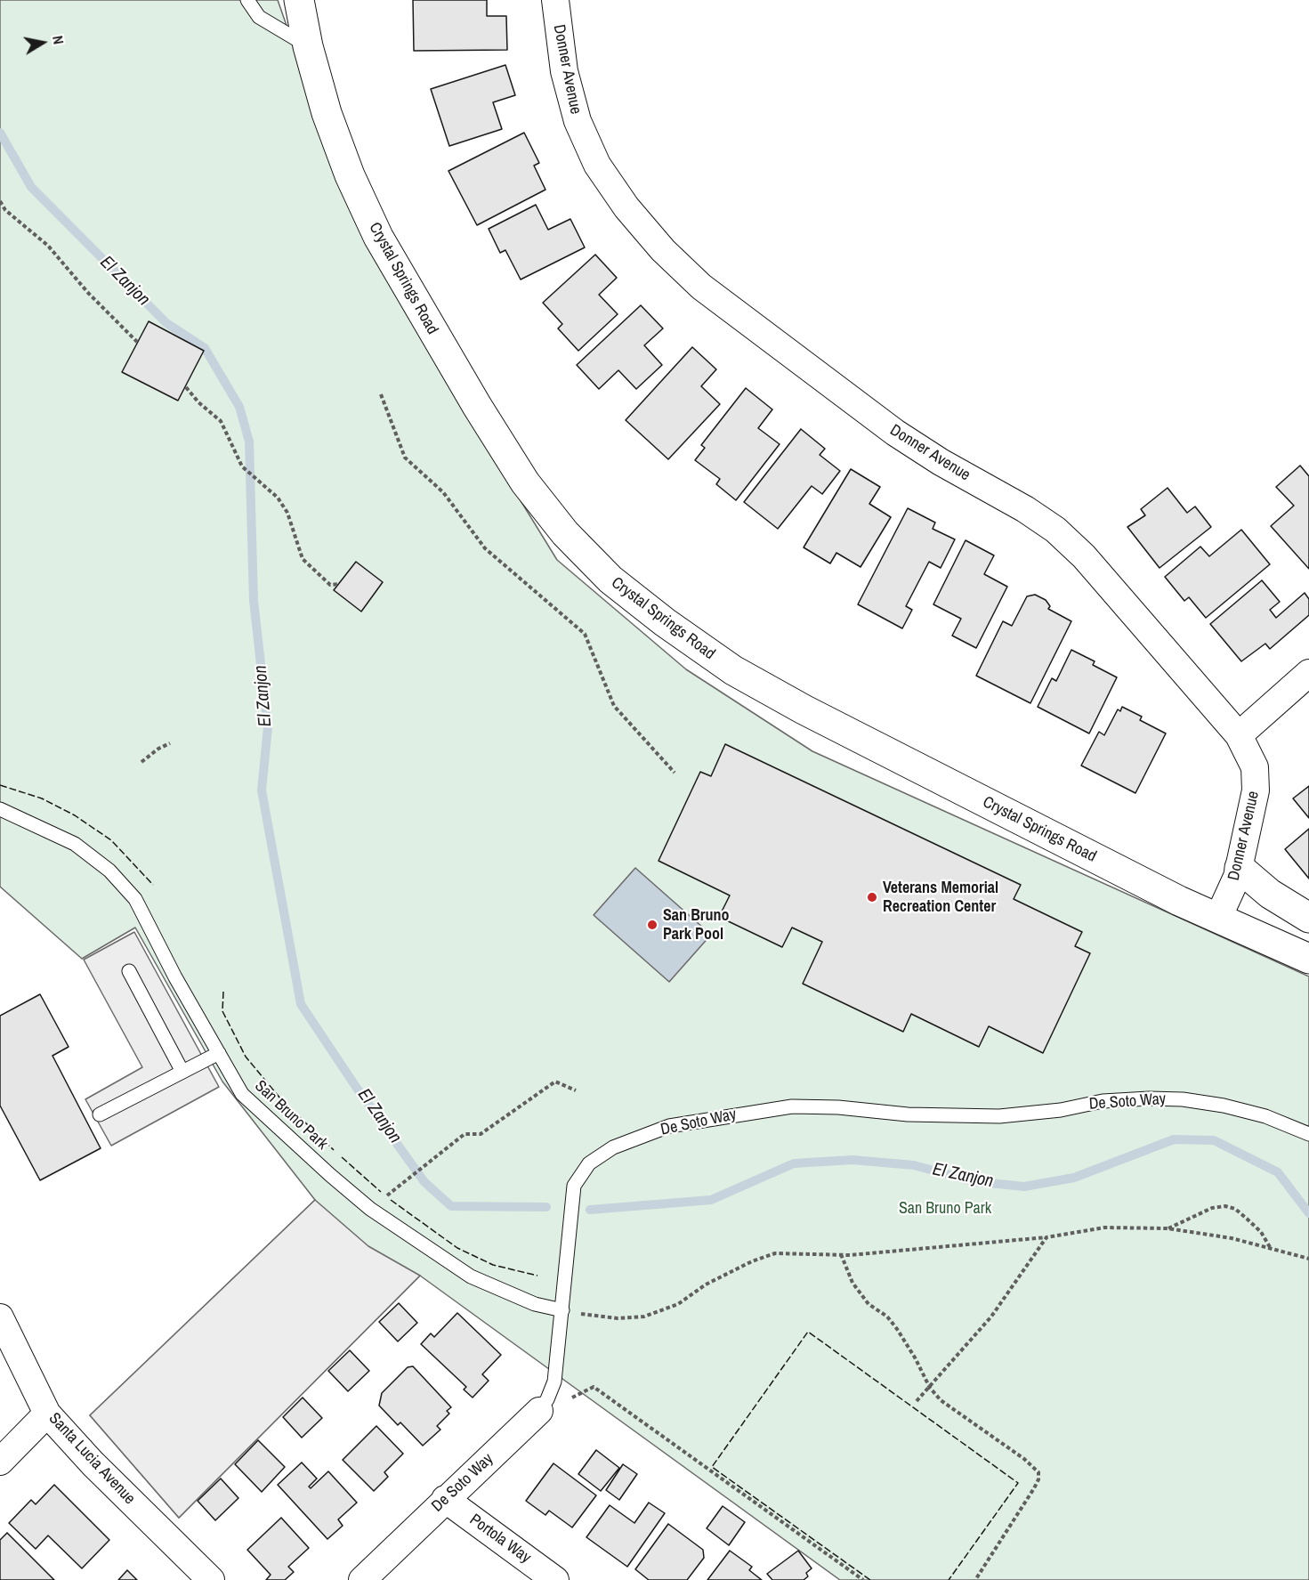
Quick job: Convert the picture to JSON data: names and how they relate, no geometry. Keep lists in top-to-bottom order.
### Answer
{
  "streets": {
    "main road": ["Crystal Springs Road"],
    "street": [
      "Donner Avenue",
      "De Soto Way",
      "Santa Lucia Avenue",
      "Portola Way"
    ],
    "lane": ["San Bruno Park"]
  },
  "crossings": [
    ["Donner Avenue", "Crystal Springs Road"],
    ["De Soto Way", "San Bruno Park"],
    ["De Soto Way", "Portola Way"]
  ],
  "water": ["El Zanjon"],
  "parks": ["San Bruno Park"],
  "places": ["Veterans Memorial Recreation Center", "San Bruno Park Pool"],
  "north": "right"
}
